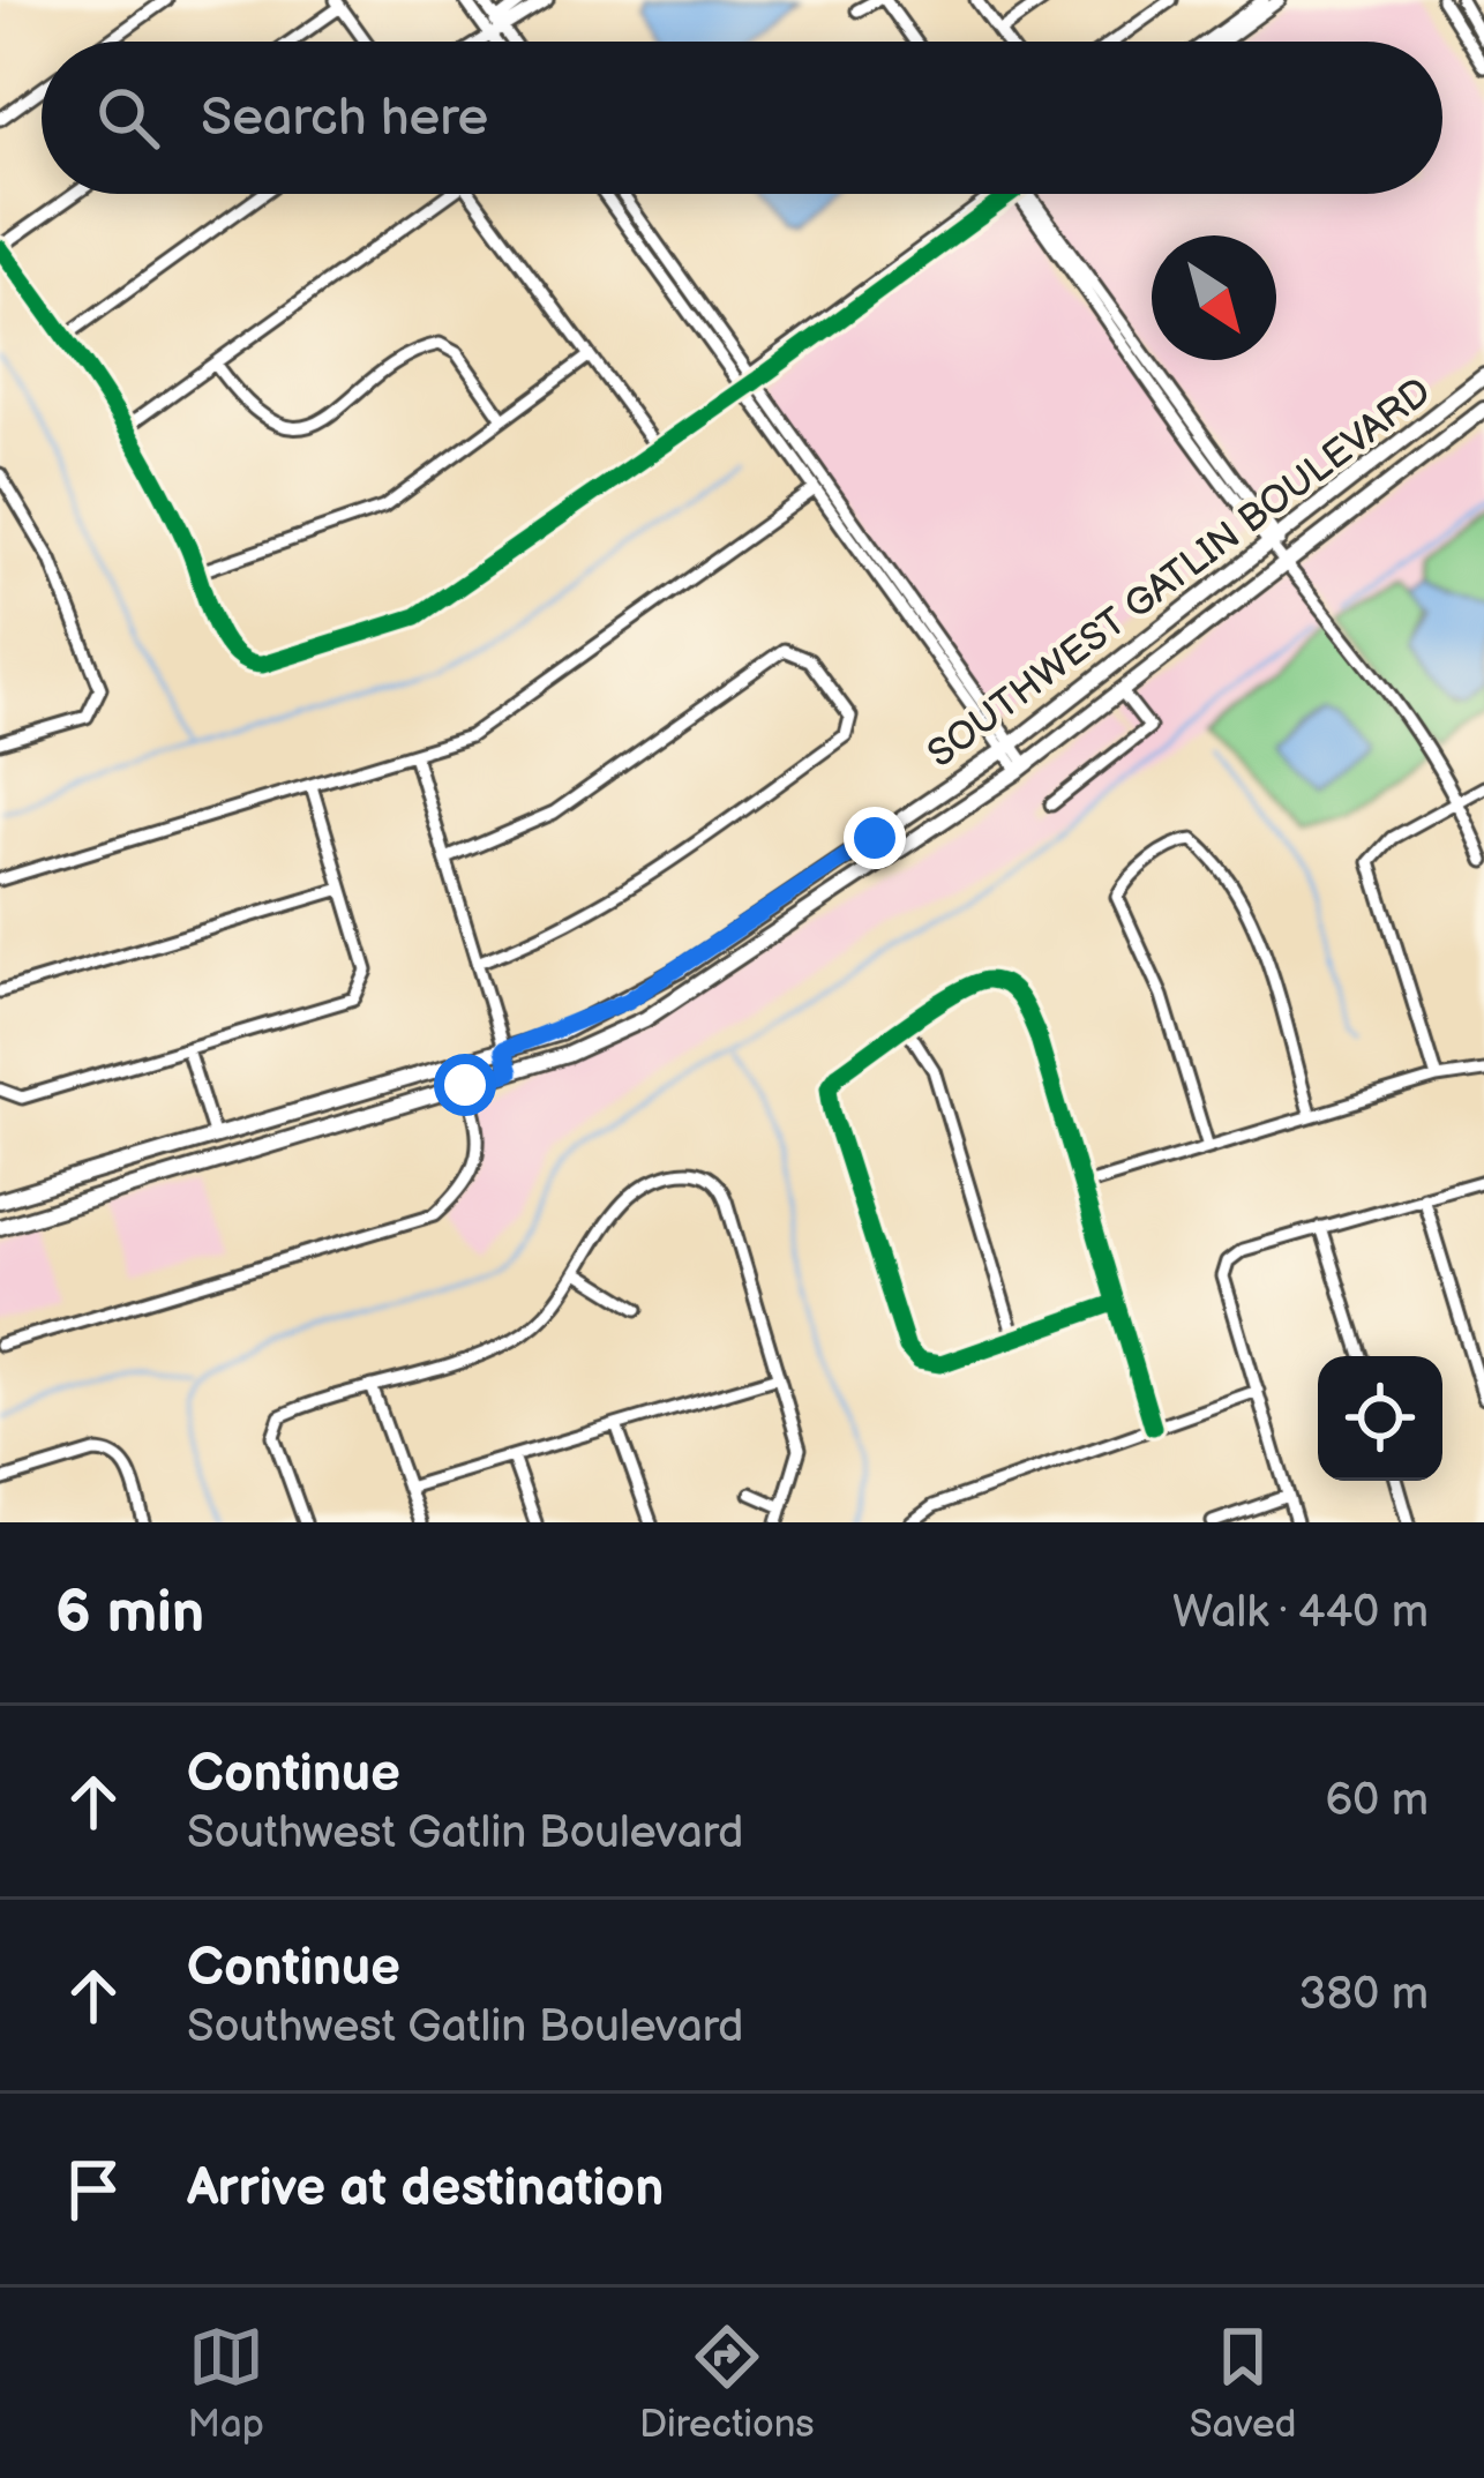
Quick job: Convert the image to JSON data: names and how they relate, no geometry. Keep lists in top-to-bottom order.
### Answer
{
  "streets": {
    "main road": ["SOUTHWEST GATLIN BOULEVARD"]
  },
  "north": "bottom right",
  "page": {
    "search": "Search here",
    "heading": ["6 min", "Walk · 440 m"],
    "list": [
      ["Continue", "Southwest Gatlin Boulevard", "60 m"],
      ["Continue", "Southwest Gatlin Boulevard", "380 m"],
      "Arrive at destination"
    ],
    "nav": ["Map", "Directions", "Saved"]
  }
}
